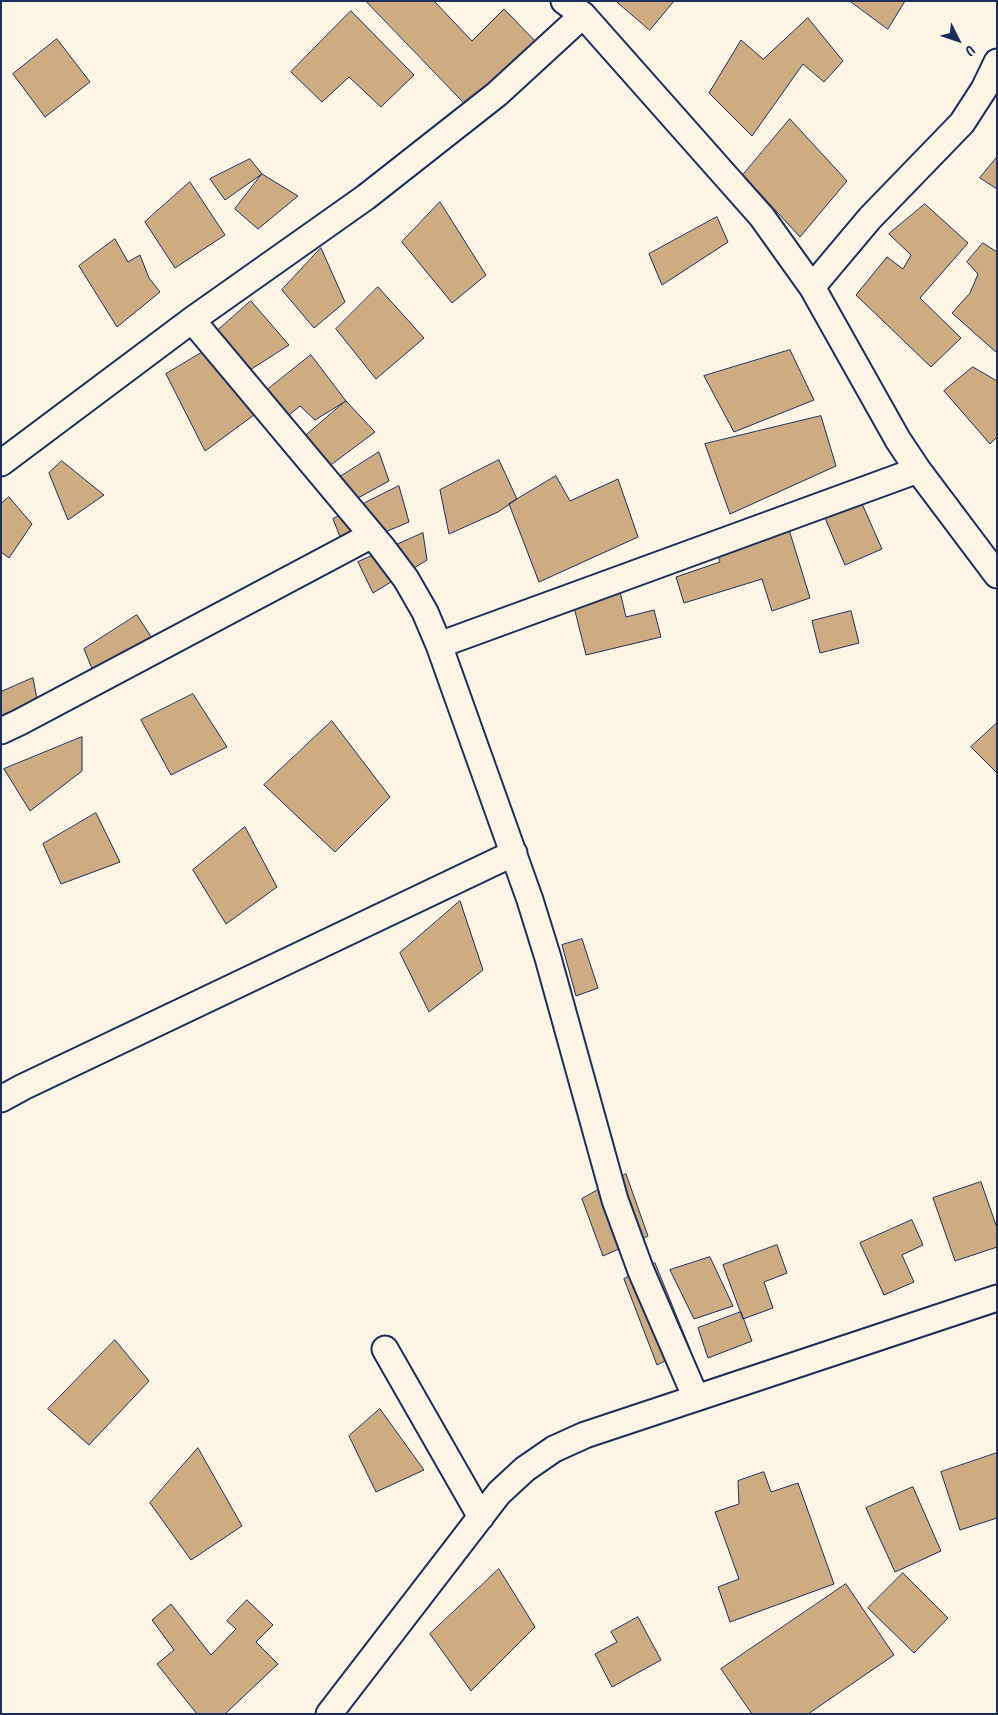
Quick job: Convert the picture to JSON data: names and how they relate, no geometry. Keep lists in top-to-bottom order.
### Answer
{
  "north": "bottom right"
}
